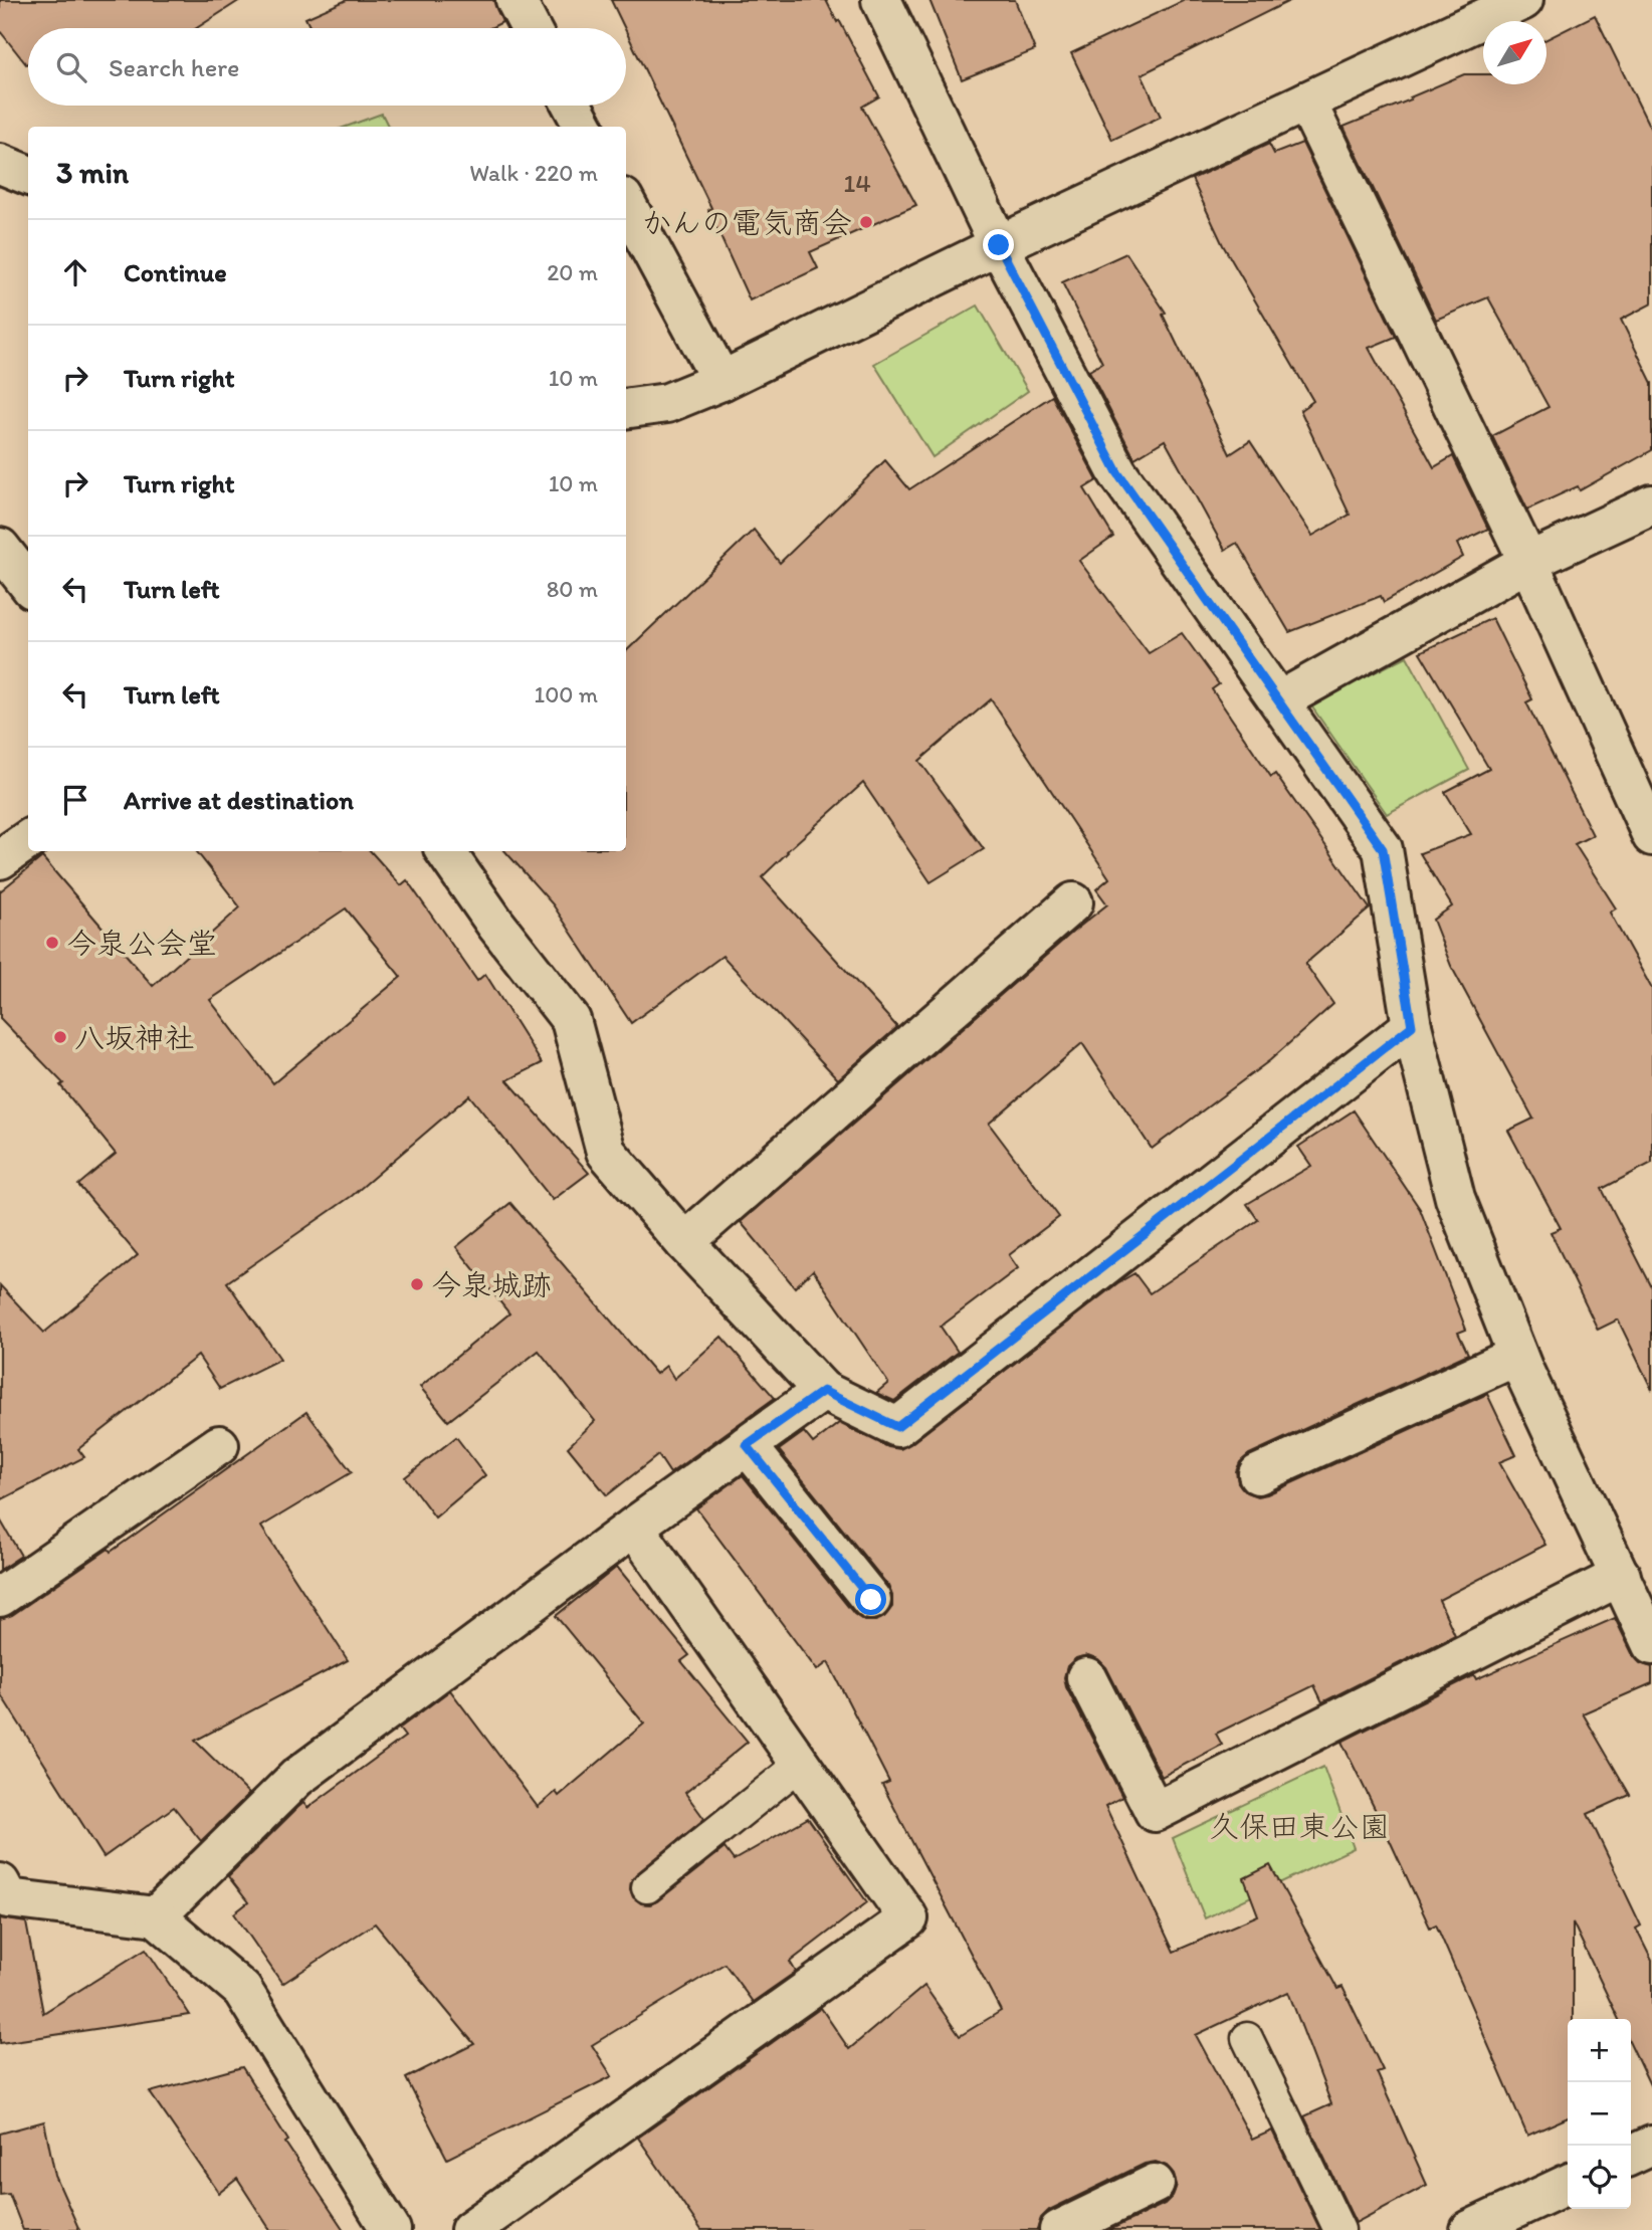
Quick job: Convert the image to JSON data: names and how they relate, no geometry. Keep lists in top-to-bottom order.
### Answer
{
  "parks": ["久保田東公園"],
  "places": [
    "かんの電気商会",
    "今泉公会堂",
    "八坂神社",
    "今泉城跡"
  ],
  "house_numbers": ["14"],
  "north": "top right",
  "page": {
    "search": "Search here",
    "heading": ["3 min", "Walk · 220 m"],
    "list": [
      ["Continue", "20 m"],
      ["Turn right", "10 m"],
      ["Turn right", "10 m"],
      ["Turn left", "80 m"],
      ["Turn left", "100 m"],
      "Arrive at destination"
    ],
    "map_buttons": ["+", "−"]
  }
}
